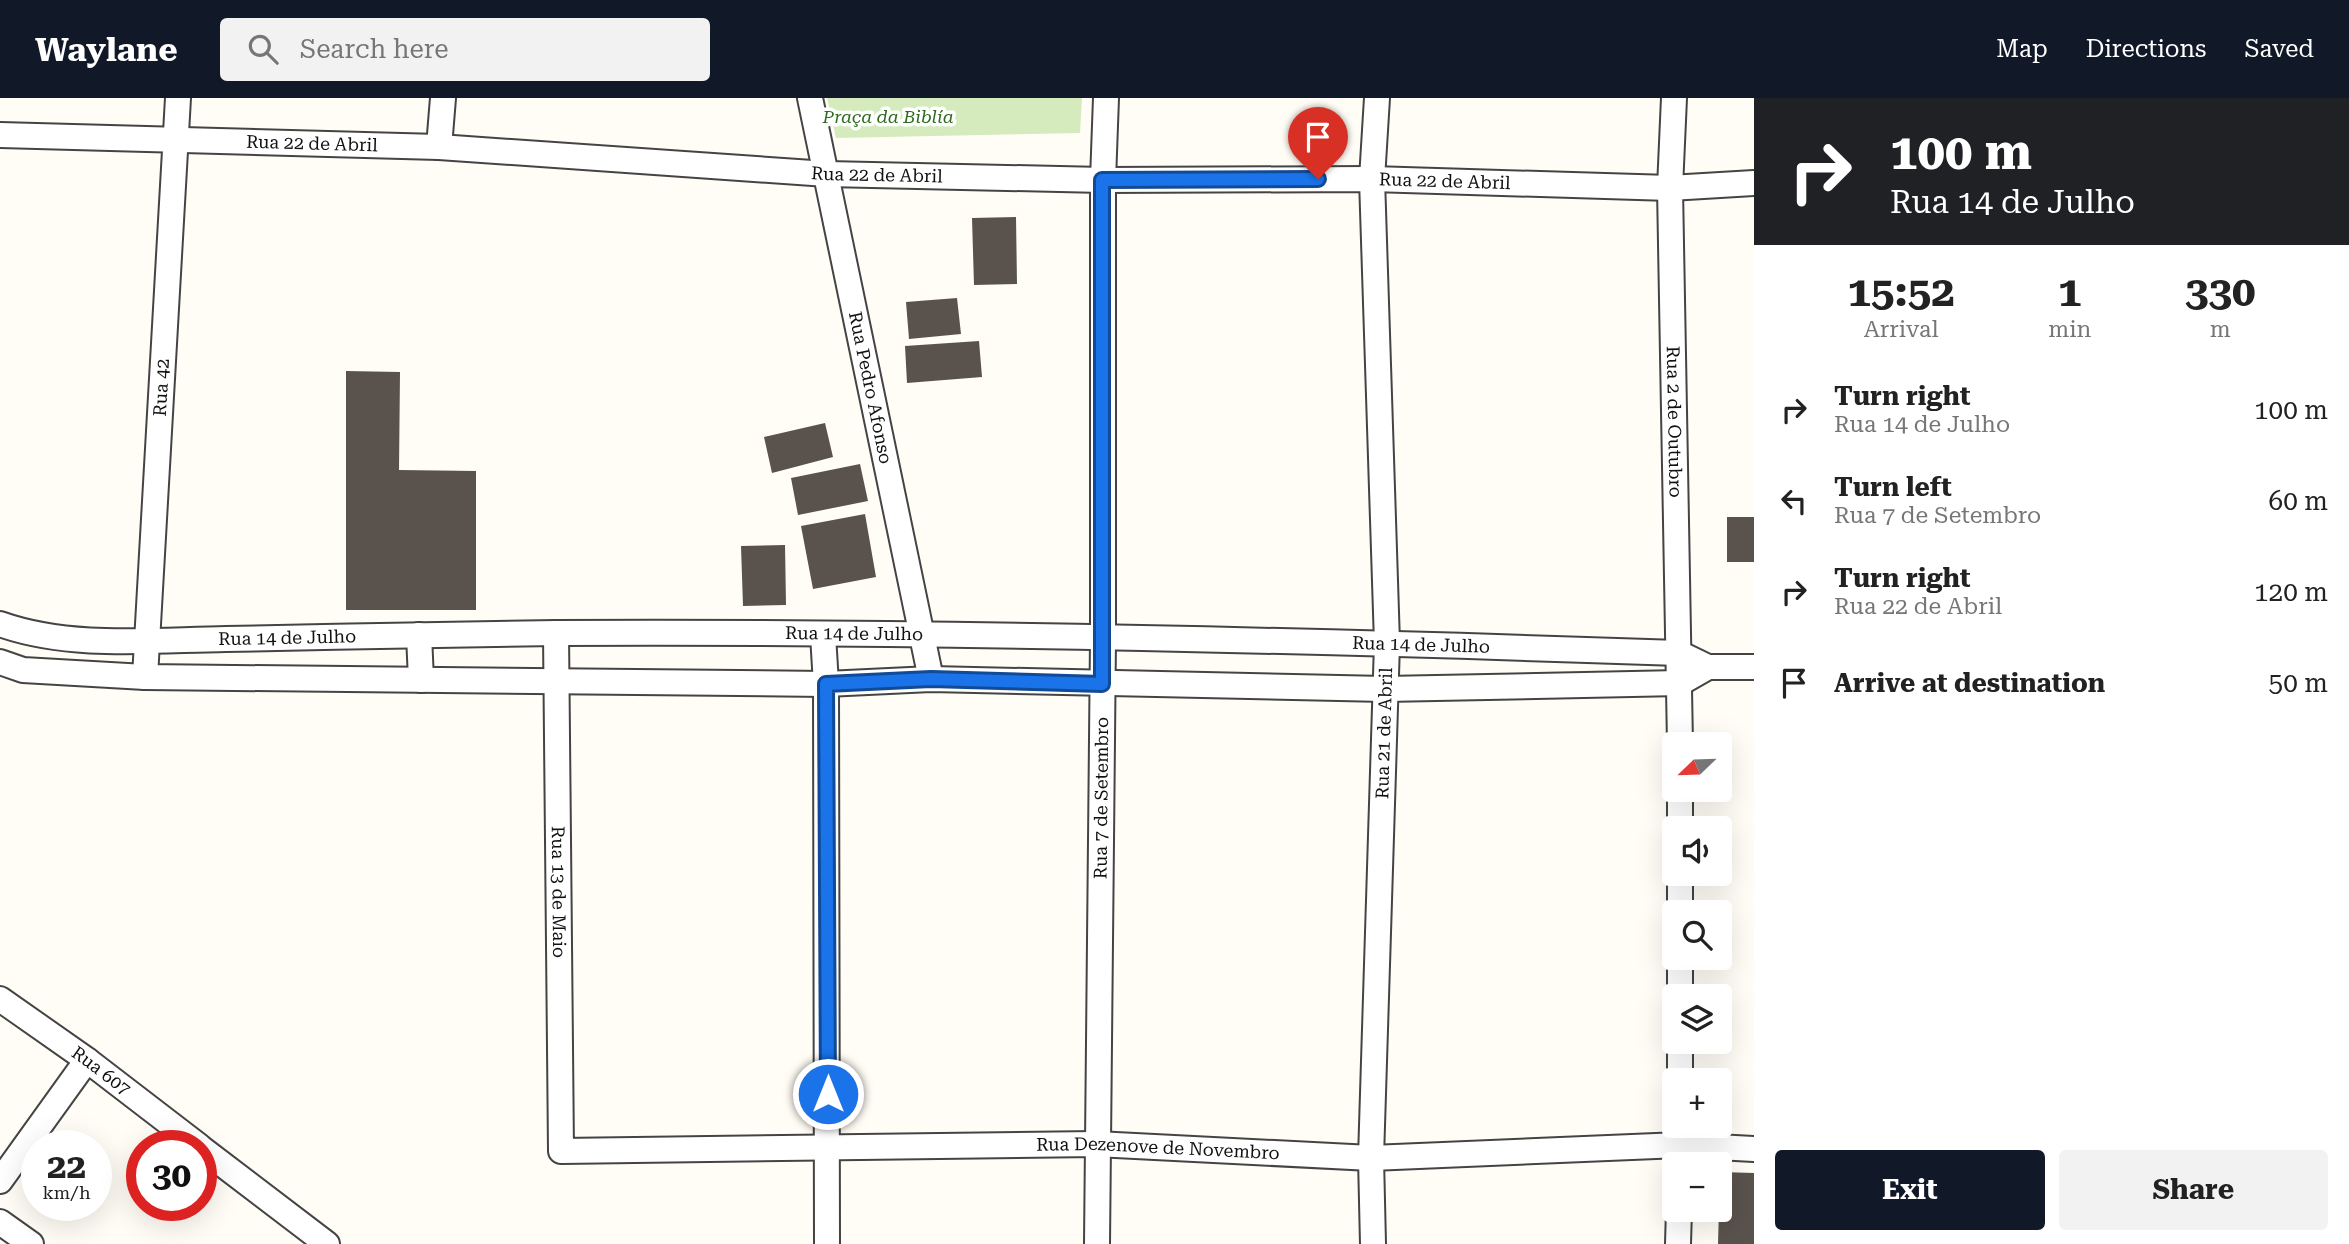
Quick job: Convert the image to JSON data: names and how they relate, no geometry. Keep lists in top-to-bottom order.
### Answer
{
  "streets": {
    "street": [
      "Rua 22 de Abril",
      "Rua 42",
      "Rua Pedro Afonso",
      "Rua 2 de Outubro",
      "Rua 14 de Julho",
      "Rua 21 de Abril",
      "Rua 7 de Setembro",
      "Rua 13 de Maio",
      "Rua 607",
      "Rua Dezenove de Novembro"
    ]
  },
  "crossings": [
    ["Rua 22 de Abril", "Rua 42"],
    ["Rua 22 de Abril", "Rua Pedro Afonso"],
    ["Rua 22 de Abril", "Rua 2 de Outubro"],
    ["Rua 22 de Abril", "Rua 21 de Abril"],
    ["Rua 22 de Abril", "Rua 7 de Setembro"],
    ["Rua 42", "Rua 14 de Julho"],
    ["Rua Pedro Afonso", "Rua 14 de Julho"],
    ["Rua 2 de Outubro", "Rua 14 de Julho"],
    ["Rua 14 de Julho", "Rua 21 de Abril"],
    ["Rua 14 de Julho", "Rua 7 de Setembro"],
    ["Rua 14 de Julho", "Rua 13 de Maio"],
    ["Rua 21 de Abril", "Rua Dezenove de Novembro"],
    ["Rua 7 de Setembro", "Rua Dezenove de Novembro"],
    ["Rua 13 de Maio", "Rua Dezenove de Novembro"]
  ],
  "parks": ["Praça da Biblía"],
  "north": "bottom left",
  "page": {
    "header": "Waylane",
    "search": "Search here",
    "nav": ["Map", "Directions", "Saved"],
    "turn": ["100 m", "Rua 14 de Julho"],
    "eta": [
      "15:52",
      "Arrival",
      "1",
      "min",
      "330",
      "m"
    ],
    "list": [
      {
        "name": "Turn right",
        "note": "Rua 14 de Julho",
        "value": "100 m"
      },
      {
        "name": "Turn left",
        "note": "Rua 7 de Setembro",
        "value": "60 m"
      },
      {
        "name": "Turn right",
        "note": "Rua 22 de Abril",
        "value": "120 m"
      },
      {
        "name": "Arrive at destination",
        "value": "50 m"
      }
    ],
    "map_buttons": ["+", "−"],
    "speed": "22 km/h",
    "limit": "30",
    "buttons": ["Exit", "Share"]
  }
}
